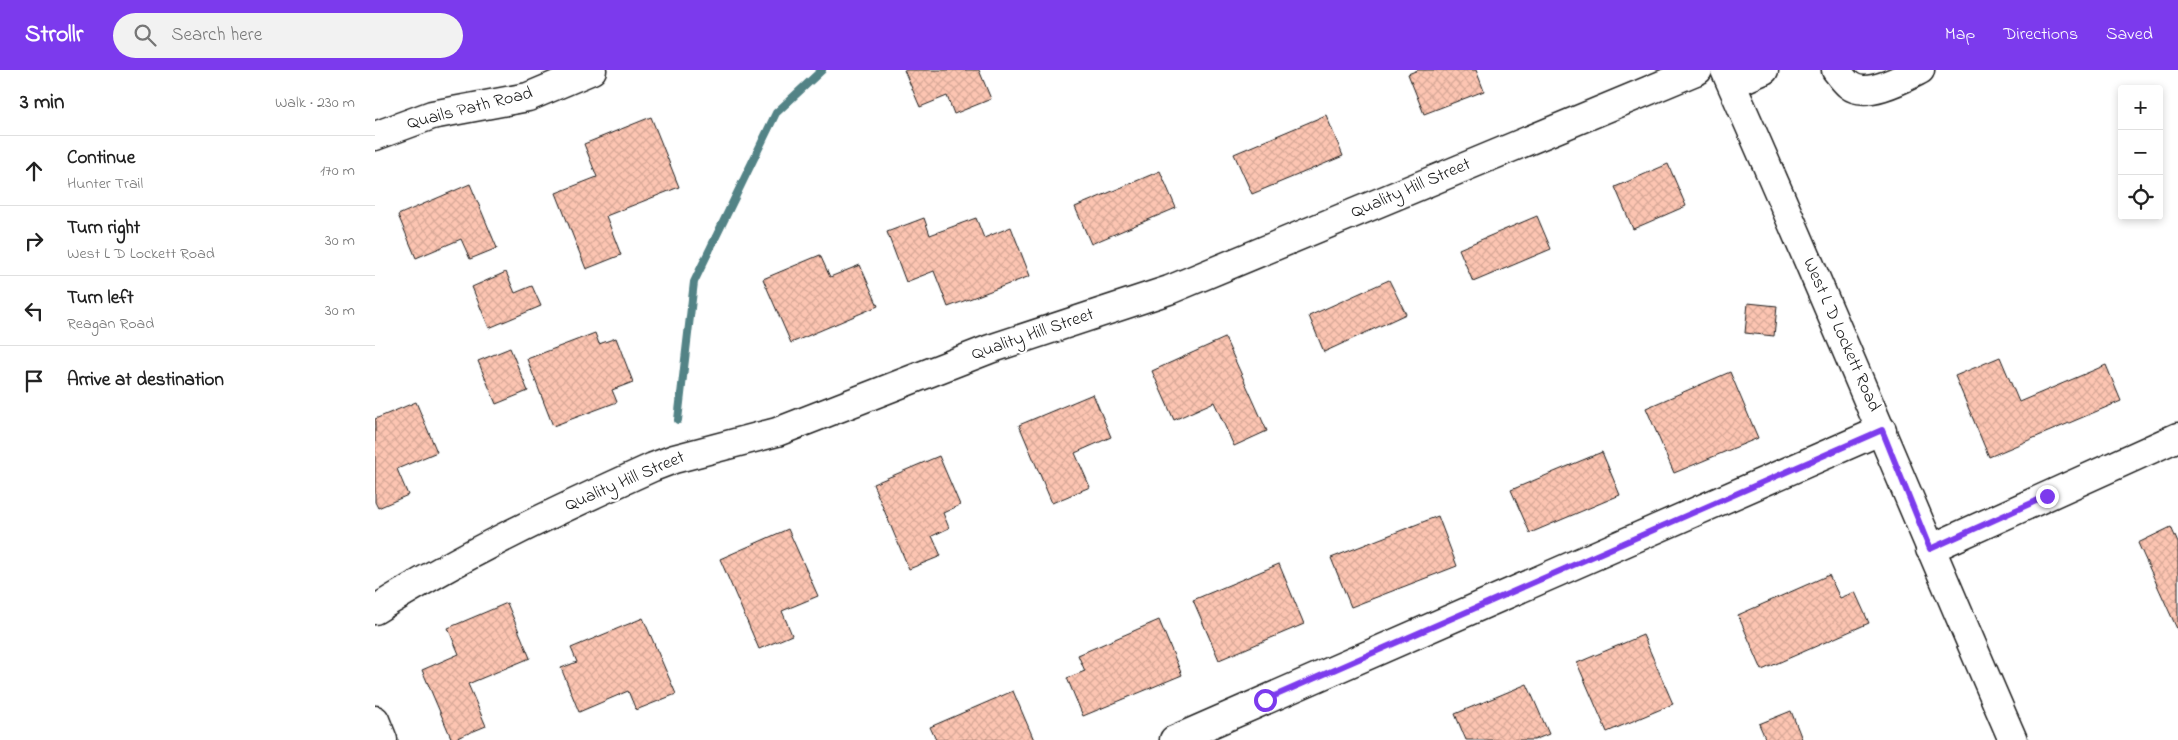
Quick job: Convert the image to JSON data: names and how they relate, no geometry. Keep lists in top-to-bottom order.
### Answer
{
  "streets": {
    "street": ["Quails Path Road", "Quality Hill Street", "West L D Lockett Road"]
  },
  "page": {
    "header": "Strollr",
    "search": "Search here",
    "nav": ["Map", "Directions", "Saved"],
    "heading": ["3 min", "Walk · 230 m"],
    "map_buttons": ["+", "−"],
    "list": [
      ["Continue", "Hunter Trail", "170 m"],
      ["Turn right", "West L D Lockett Road", "30 m"],
      ["Turn left", "Reagan Road", "30 m"],
      "Arrive at destination"
    ]
  }
}
